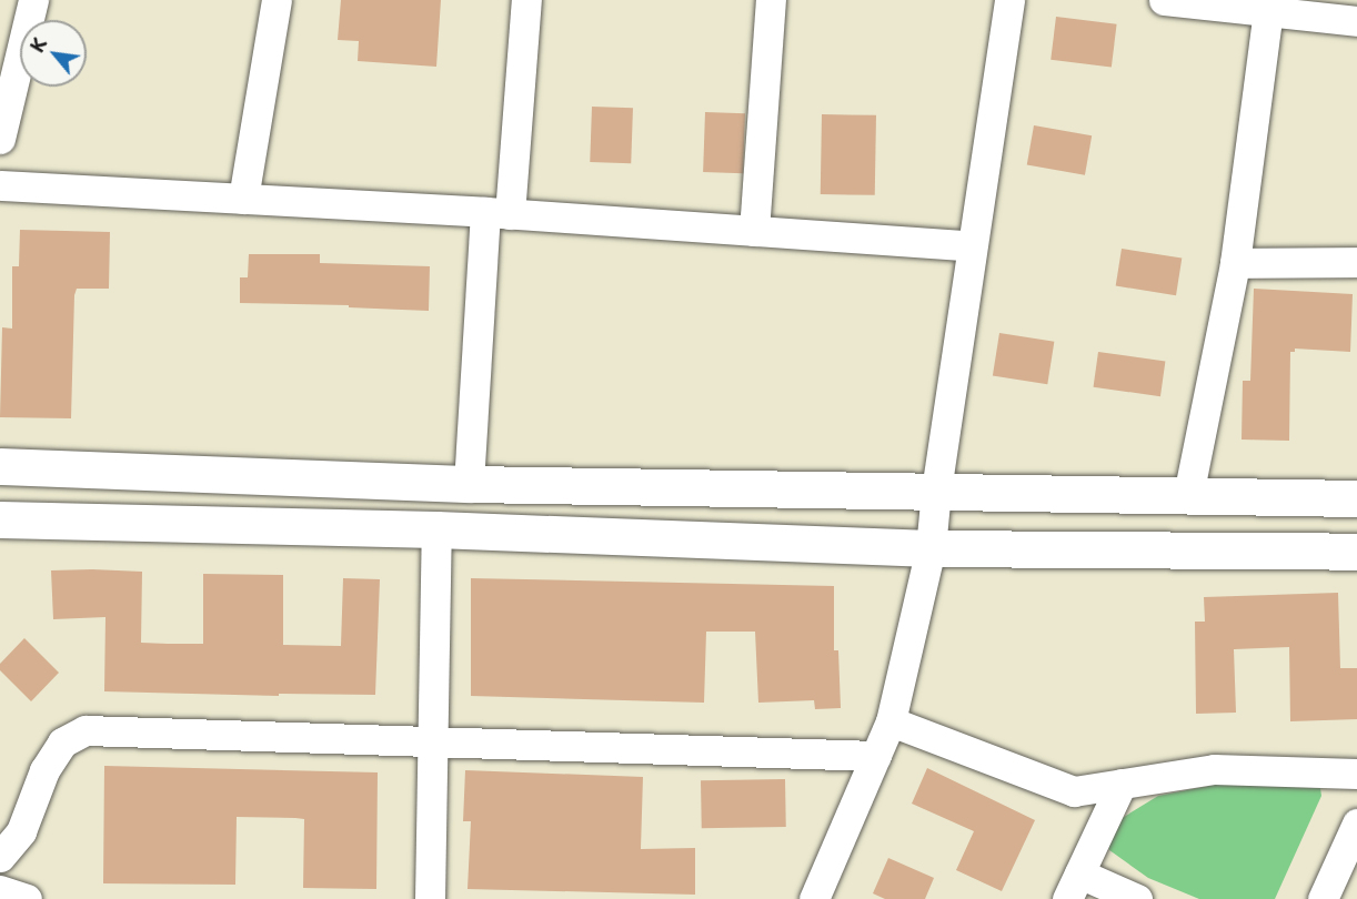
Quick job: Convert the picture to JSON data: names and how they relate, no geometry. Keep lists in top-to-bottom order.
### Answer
{
  "north": "top left"
}
